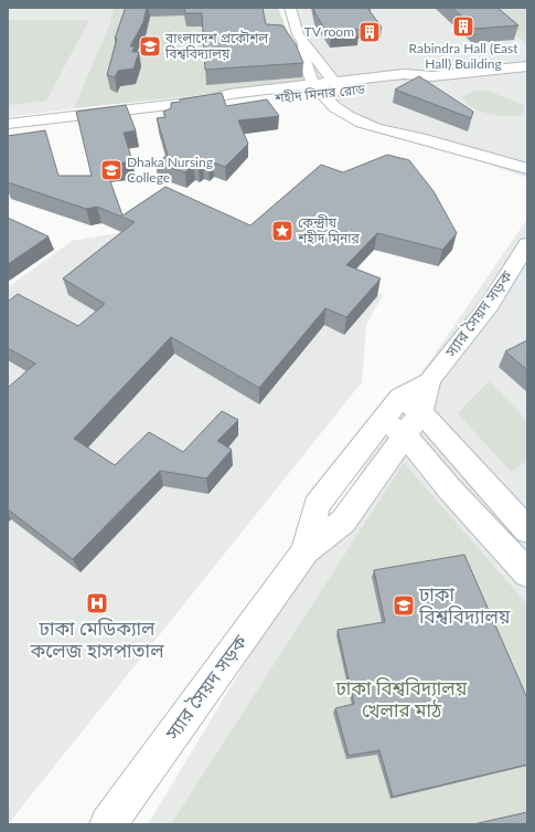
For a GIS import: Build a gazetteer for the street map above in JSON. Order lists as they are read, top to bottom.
{
  "streets": {
    "main road": ["শহীদ মিনার রোড", "স্যার সৈয়দ সড়ক"]
  },
  "parks": ["ঢাকা বিশ্ববিদ্যালয় খেলার মাঠ"],
  "places": {
    "building": ["Rabindra Hall (East Hall) Building", "TV room"],
    "school or university": ["বাংলাদেশ প্রকৌশল বিশ্ববিদ্যালয়", "Dhaka Nursing College", "ঢাকা বিশ্ববিদ্যালয়"],
    "place": ["কেন্দ্রীয় শহীদ মিনার"],
    "hospital": ["ঢাকা মেডিক্যাল কলেজ হাসপাতাল"]
  }
}
